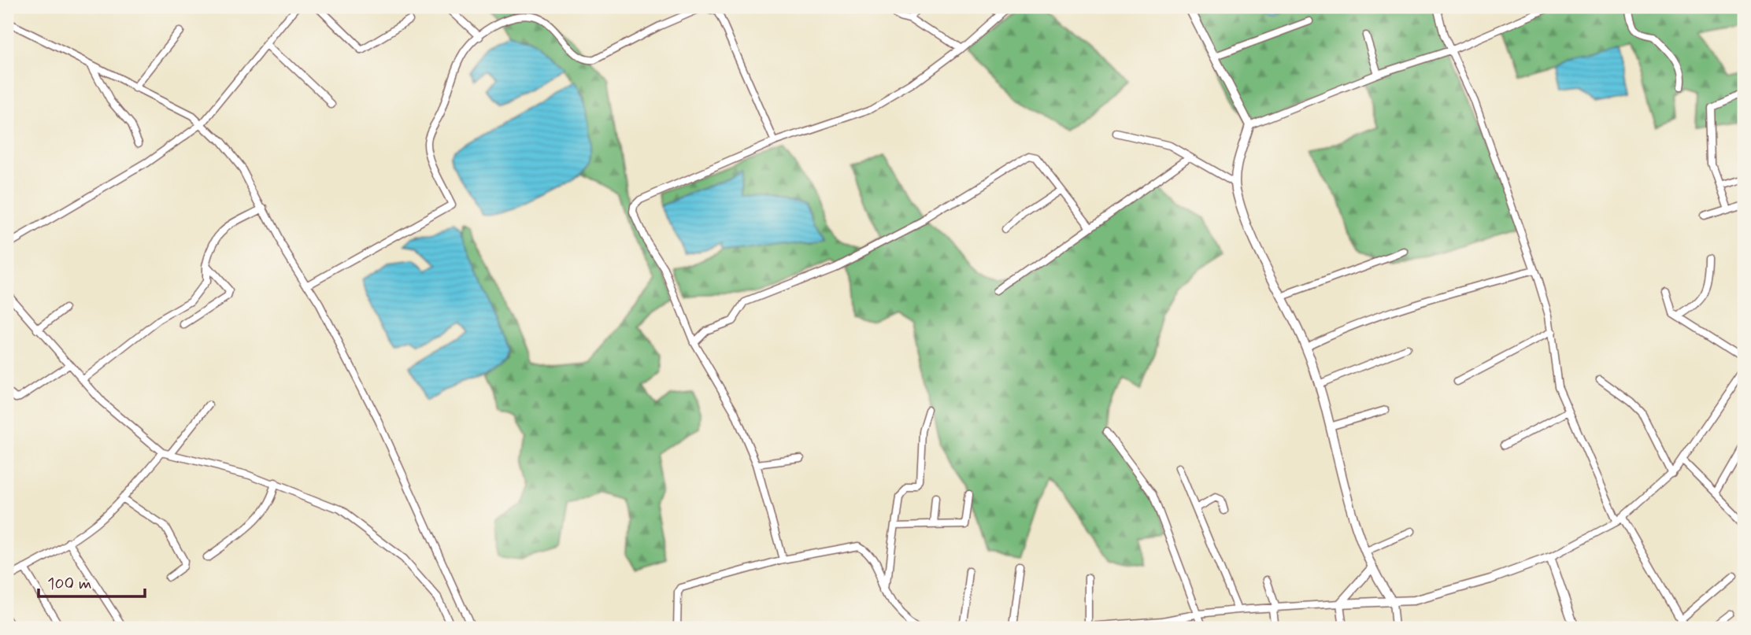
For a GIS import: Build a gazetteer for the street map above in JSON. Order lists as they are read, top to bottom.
{
  "scale_bar": "100 m"
}
